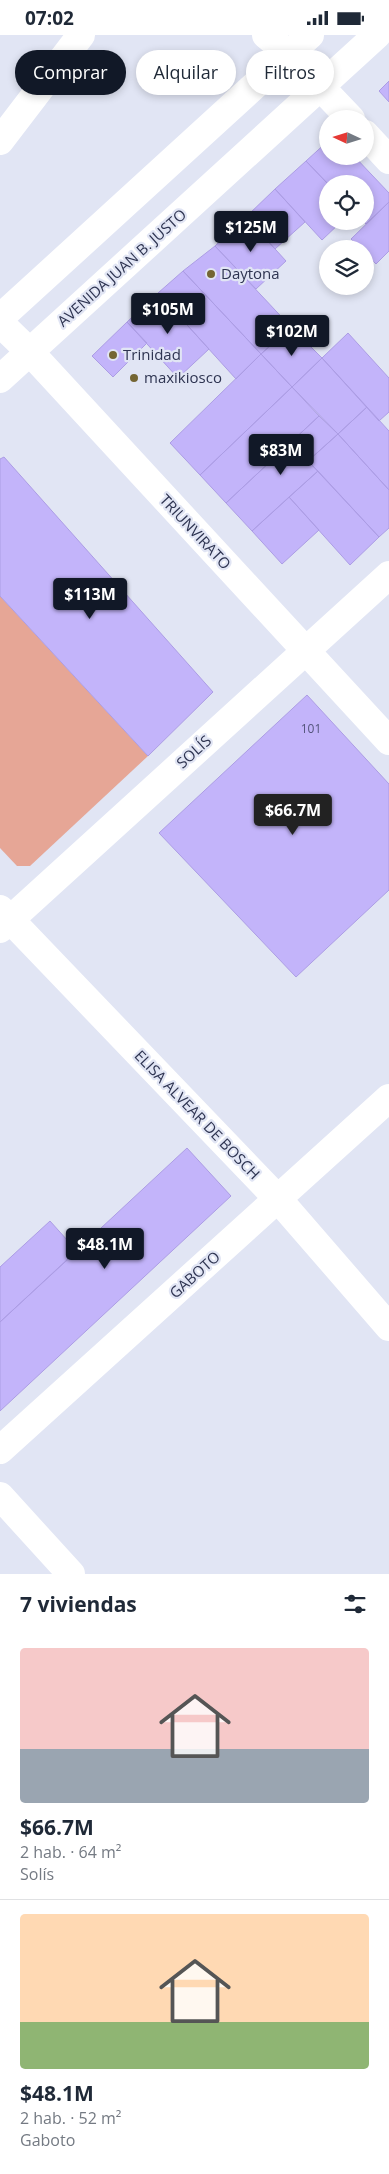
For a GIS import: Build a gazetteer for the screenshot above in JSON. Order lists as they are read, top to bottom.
{
  "streets": {
    "street": [
      "AVENIDA JUAN B. JUSTO",
      "TRIUNVIRATO",
      "SOLÍS",
      "ELISA ALVEAR DE BOSCH",
      "GABOTO"
    ]
  },
  "crossings": [
    ["AVENIDA JUAN B. JUSTO", "TRIUNVIRATO"],
    ["TRIUNVIRATO", "SOLÍS"],
    ["SOLÍS", "ELISA ALVEAR DE BOSCH"],
    ["ELISA ALVEAR DE BOSCH", "GABOTO"]
  ],
  "places": ["Daytona", "Trinidad", "maxikiosco"],
  "house_numbers": ["101"],
  "north": "left",
  "page": {
    "status": "07:02",
    "chip": ["Comprar", "Alquilar", "Filtros"],
    "price": [
      "$125M",
      "$105M",
      "$102M",
      "$83M",
      "$113M",
      "$66.7M",
      "$48.1M"
    ],
    "heading": "7 viviendas",
    "list": [
      {
        "name": "$66.7M",
        "note": "2 hab. · 64 m² · Solís"
      },
      {
        "name": "$48.1M",
        "note": "2 hab. · 52 m² · Gaboto"
      }
    ]
  }
}
